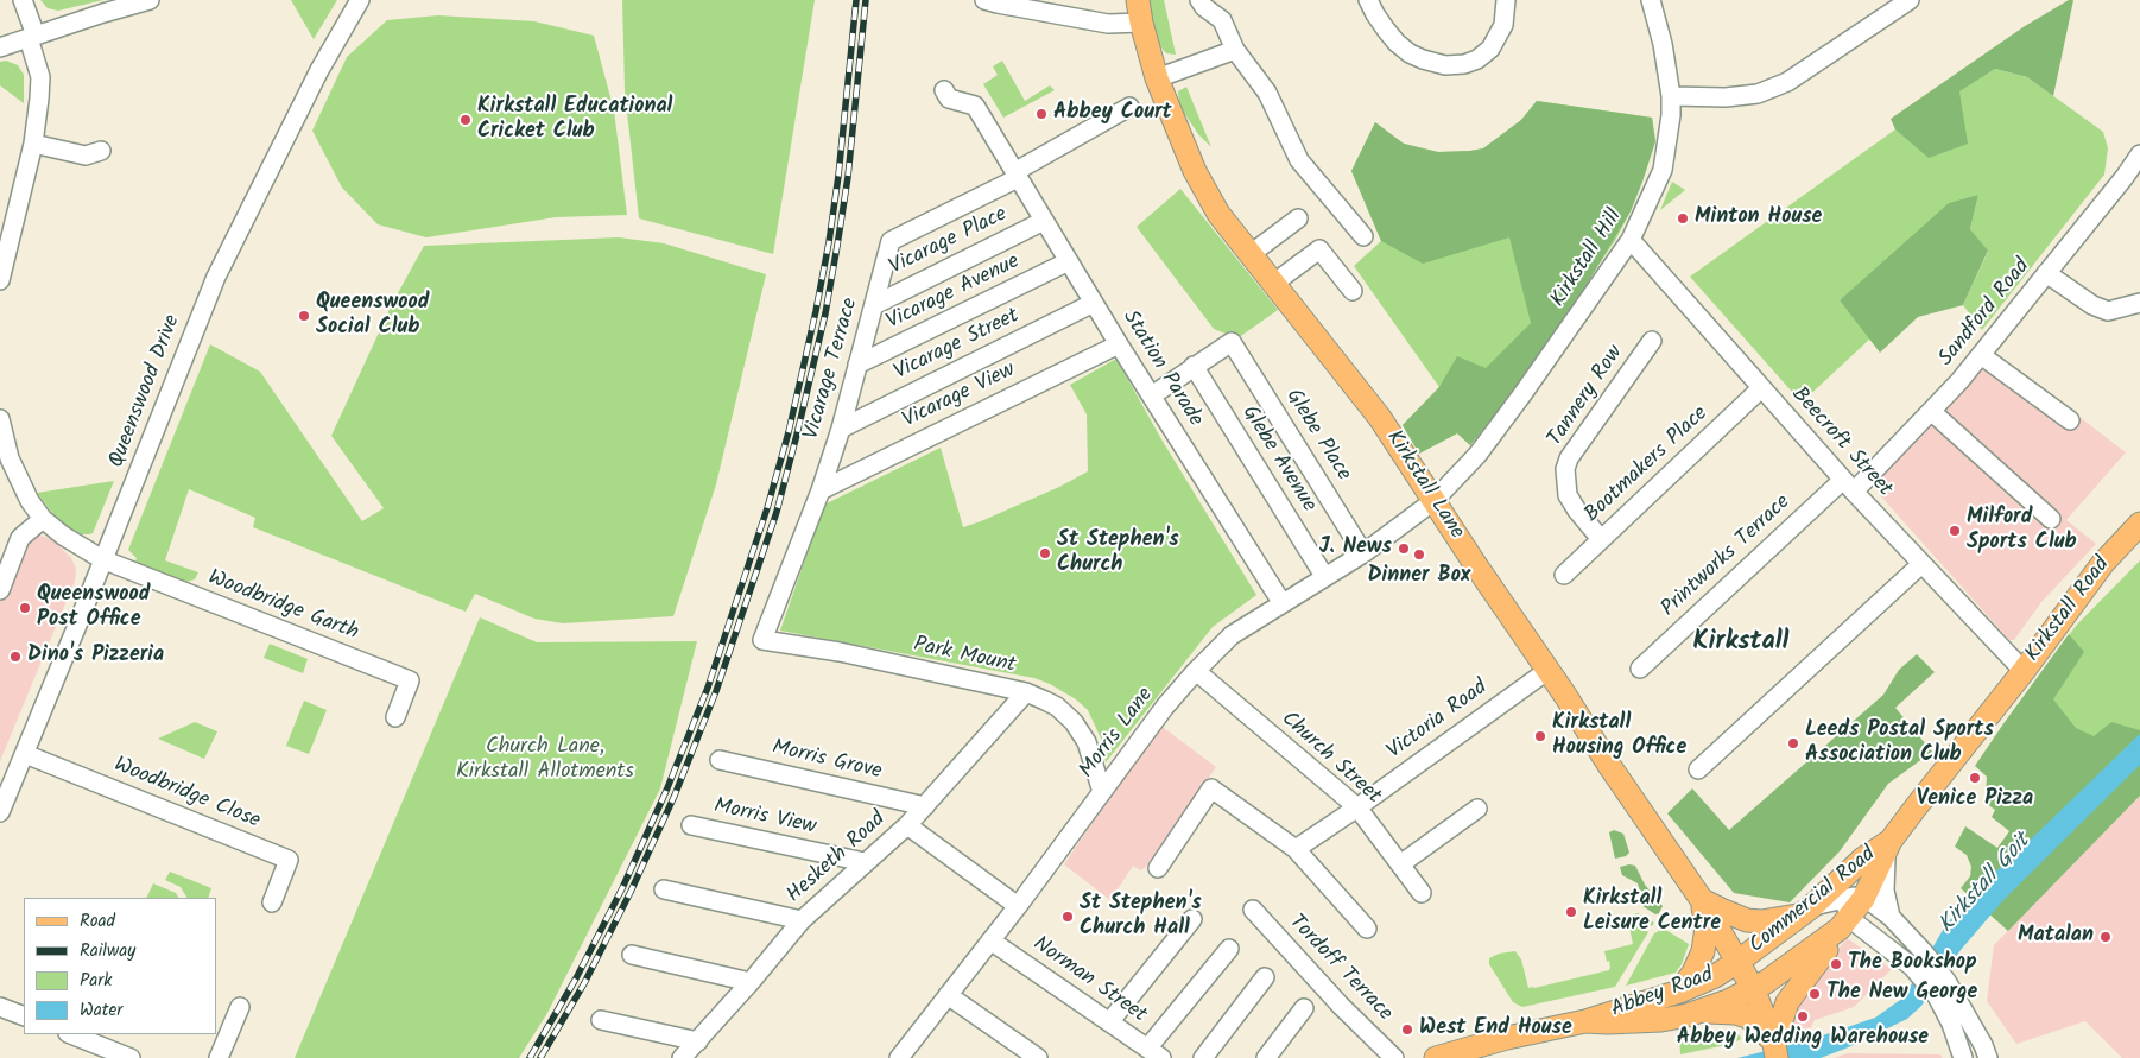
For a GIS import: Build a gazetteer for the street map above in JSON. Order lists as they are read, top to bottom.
{
  "streets": {
    "main road": [
      "Kirkstall Lane",
      "Kirkstall Road",
      "Commercial Road",
      "Abbey Road"
    ],
    "street": [
      "Vicarage Place",
      "Kirkstall Hill",
      "Vicarage Avenue",
      "Sandford Road",
      "Vicarage Street",
      "Vicarage Terrace",
      "Station Parade",
      "Queenswood Drive",
      "Vicarage View",
      "Tannery Row",
      "Glebe Place",
      "Beecroft Street",
      "Glebe Avenue",
      "Bootmakers Place",
      "Printworks Terrace",
      "Woodbridge Garth",
      "Park Mount",
      "Victoria Road",
      "Morris Lane",
      "Church Street",
      "Morris Grove",
      "Woodbridge Close",
      "Morris View",
      "Hesketh Road",
      "Tordoff Terrace",
      "Norman Street"
    ]
  },
  "crossings": [
    ["Vicarage Place", "Vicarage Terrace"],
    ["Vicarage Place", "Station Parade"],
    ["Kirkstall Hill", "Beecroft Street"],
    ["Kirkstall Hill", "Kirkstall Lane"],
    ["Kirkstall Hill", "Morris Lane"],
    ["Vicarage Avenue", "Vicarage Terrace"],
    ["Vicarage Avenue", "Station Parade"],
    ["Sandford Road", "Beecroft Street"],
    ["Sandford Road", "Printworks Terrace"],
    ["Vicarage Street", "Vicarage Terrace"],
    ["Vicarage Street", "Station Parade"],
    ["Vicarage Terrace", "Station Parade"],
    ["Vicarage Terrace", "Vicarage View"],
    ["Vicarage Terrace", "Park Mount"],
    ["Station Parade", "Vicarage View"],
    ["Station Parade", "Morris Lane"],
    ["Queenswood Drive", "Woodbridge Garth"],
    ["Queenswood Drive", "Woodbridge Close"],
    ["Tannery Row", "Bootmakers Place"],
    ["Glebe Place", "Glebe Avenue"],
    ["Glebe Place", "Morris Lane"],
    ["Beecroft Street", "Bootmakers Place"],
    ["Beecroft Street", "Printworks Terrace"],
    ["Beecroft Street", "Kirkstall Road"],
    ["Beecroft Street", "Commercial Road"],
    ["Glebe Avenue", "Morris Lane"],
    ["Kirkstall Lane", "Victoria Road"],
    ["Kirkstall Lane", "Morris Lane"],
    ["Kirkstall Lane", "Commercial Road"],
    ["Kirkstall Lane", "Abbey Road"],
    ["Kirkstall Road", "Commercial Road"],
    ["Park Mount", "Morris Lane"],
    ["Park Mount", "Hesketh Road"],
    ["Victoria Road", "Church Street"],
    ["Morris Lane", "Church Street"],
    ["Morris Lane", "Norman Street"],
    ["Morris Grove", "Hesketh Road"],
    ["Morris View", "Hesketh Road"],
    ["Commercial Road", "Abbey Road"]
  ],
  "districts": ["Kirkstall"],
  "water": ["Kirkstall Goit"],
  "parks": ["Church Lane, Kirkstall Allotments"],
  "places": [
    "Abbey Court",
    "Kirkstall Educational Cricket Club",
    "Minton House",
    "Queenswood Social Club",
    "Milford Sports Club",
    "J. News",
    "St Stephen's Church",
    "Dinner Box",
    "Queenswood Post Office",
    "Dino's Pizzeria",
    "Kirkstall Housing Office",
    "Leeds Postal Sports Association Club",
    "Venice Pizza",
    "Kirkstall Leisure Centre",
    "St Stephen's Church Hall",
    "Matalan",
    "The Bookshop",
    "The New George",
    "Abbey Wedding Warehouse",
    "West End House"
  ],
  "legend": [
    "Road",
    "Railway",
    "Park",
    "Water"
  ]
}
